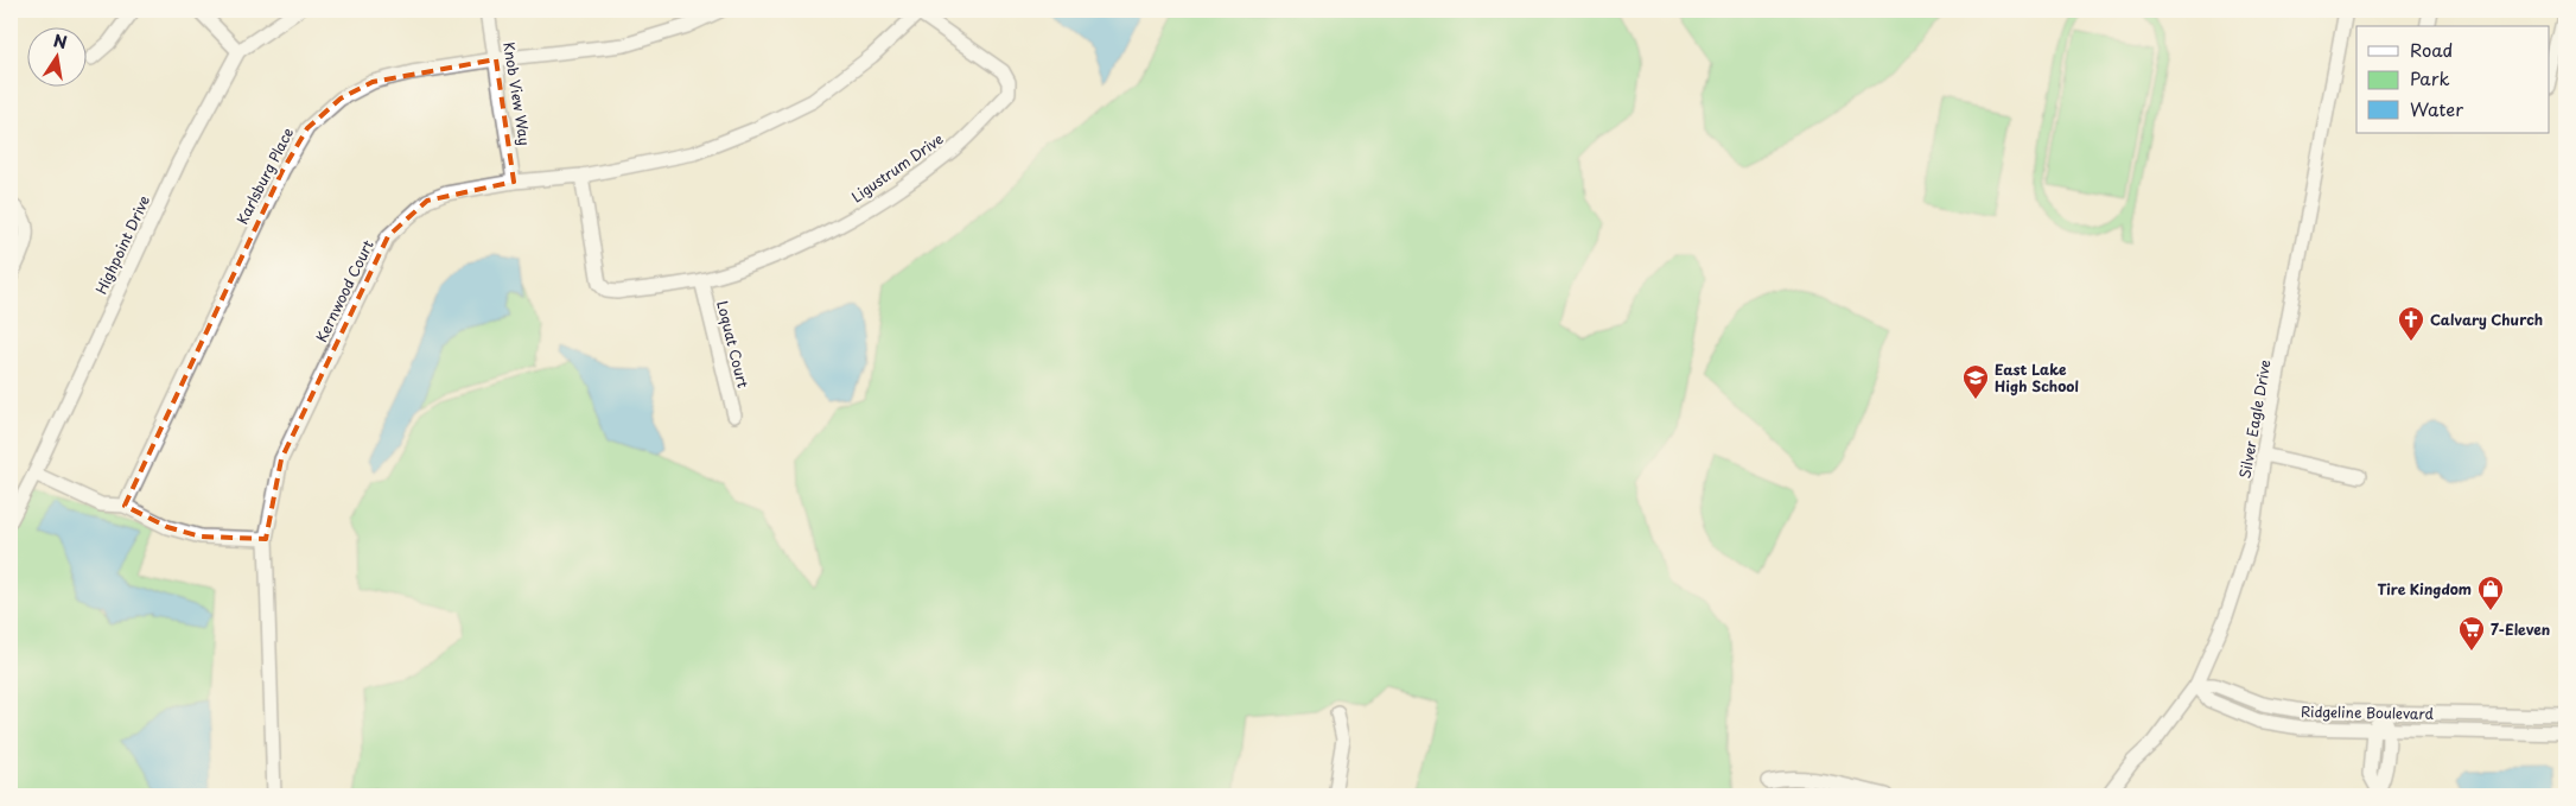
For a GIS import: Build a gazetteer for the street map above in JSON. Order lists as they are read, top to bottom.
{
  "streets": {
    "street": [
      "Knob View Way",
      "Ligustrum Drive",
      "Karlsburg Place",
      "Highpoint Drive",
      "Kernwood Court",
      "Loquat Court",
      "Silver Eagle Drive",
      "Ridgeline Boulevard"
    ]
  },
  "crossings": [
    ["Knob View Way", "Karlsburg Place"],
    ["Knob View Way", "Kernwood Court"],
    ["Ligustrum Drive", "Kernwood Court"],
    ["Ligustrum Drive", "Loquat Court"],
    ["Silver Eagle Drive", "Ridgeline Boulevard"]
  ],
  "places": {
    "church": ["Calvary Church"],
    "school or university": ["East Lake High School"],
    "shop": ["Tire Kingdom"],
    "supermarket": ["7-Eleven"]
  },
  "legend": ["Road", "Park", "Water"],
  "north": "top"
}
